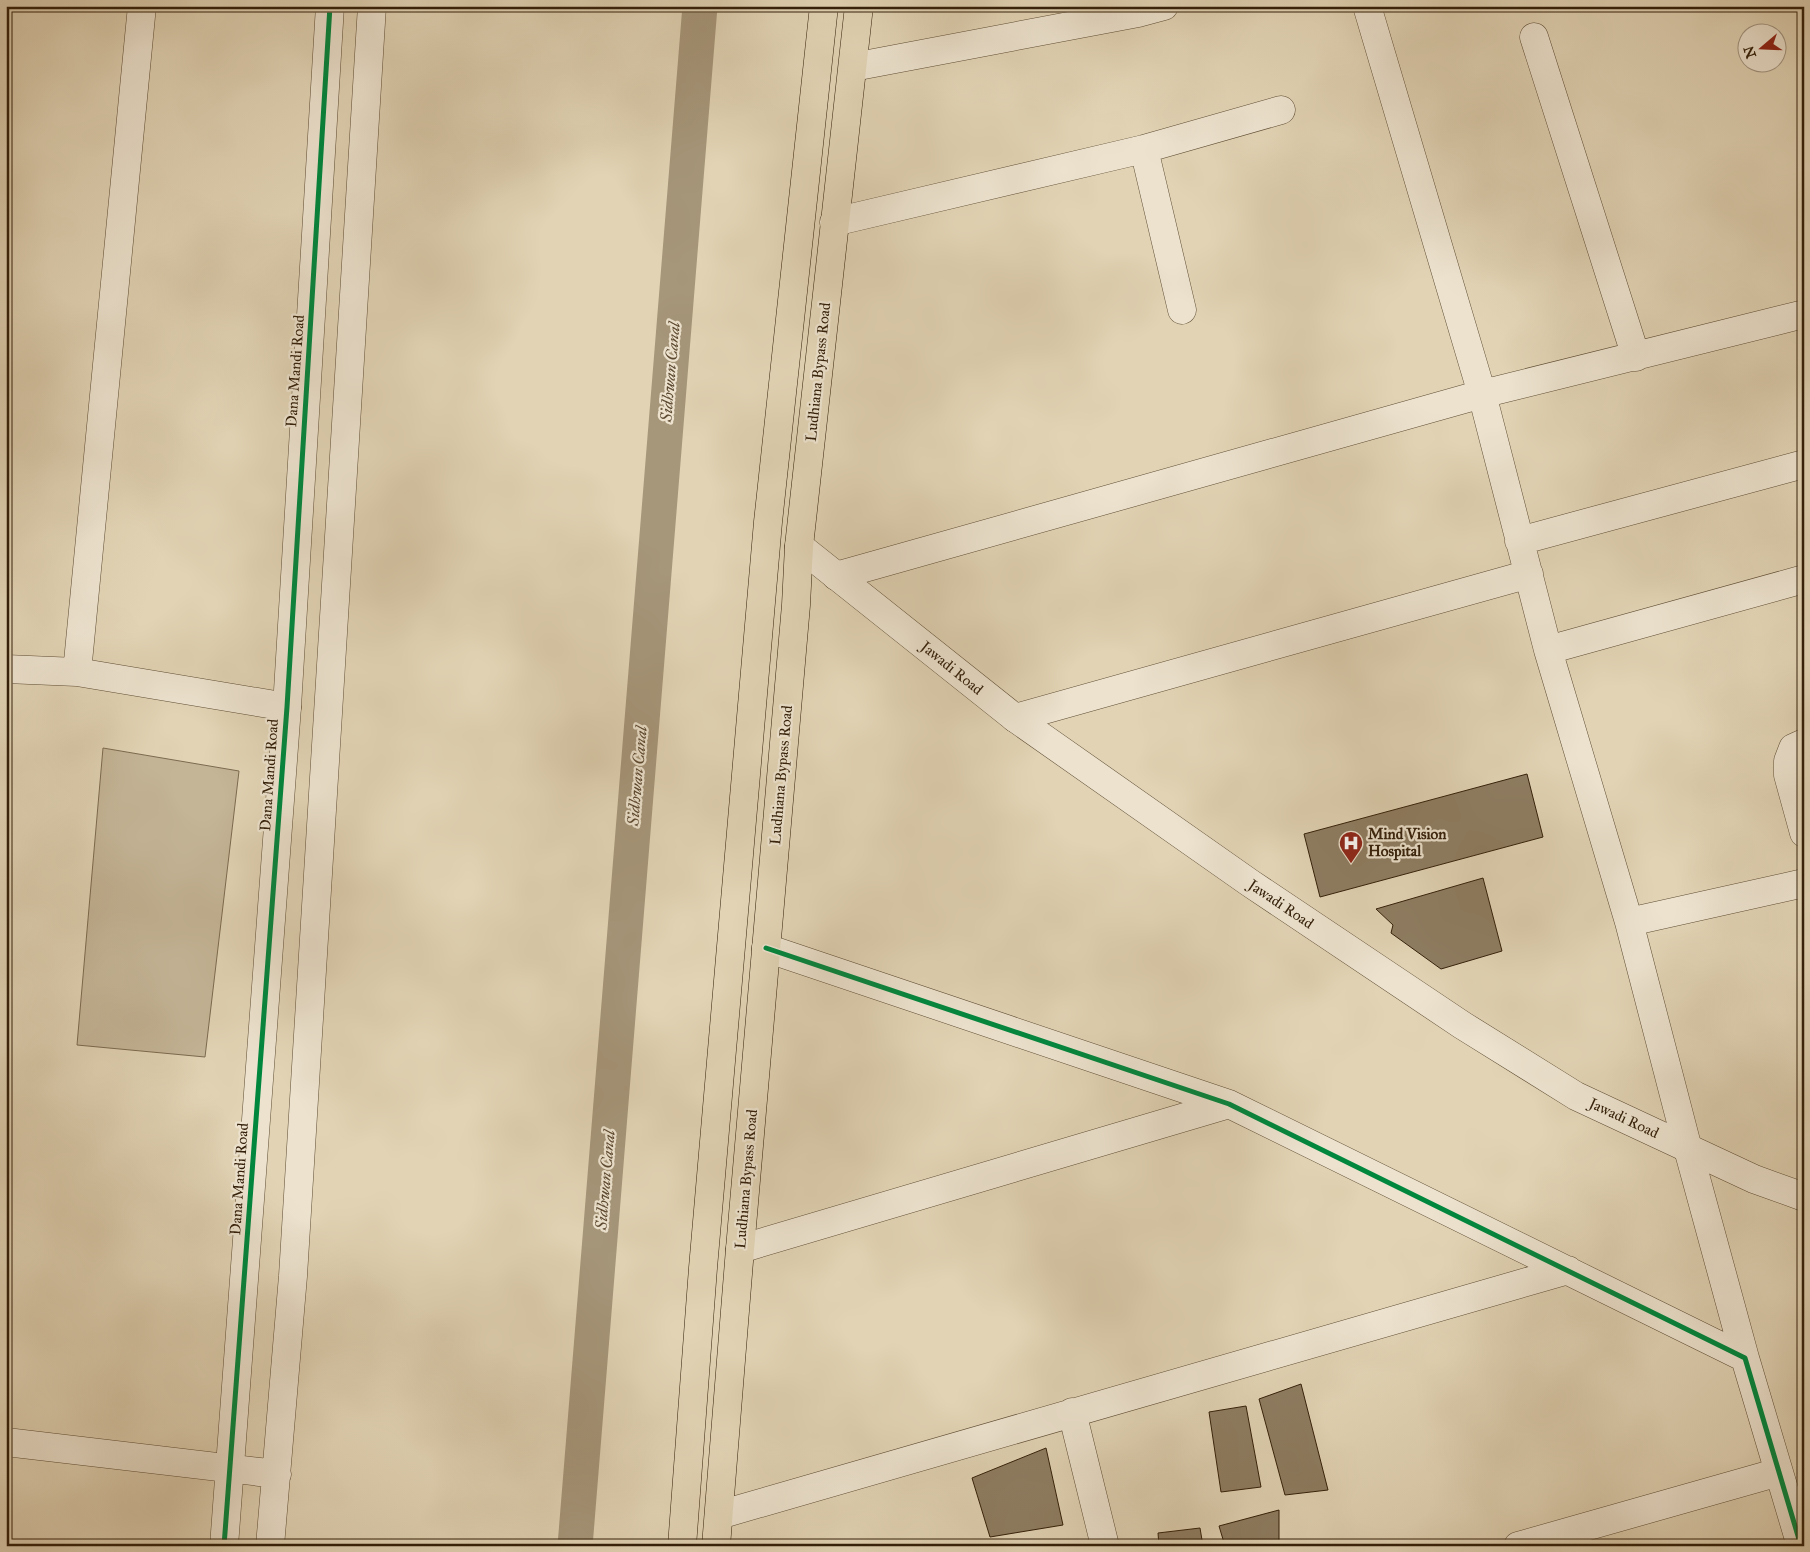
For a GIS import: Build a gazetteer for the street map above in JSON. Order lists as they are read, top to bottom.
{
  "streets": {
    "highway": ["Ludhiana Bypass Road"],
    "street": ["Dana Mandi Road", "Jawadi Road"]
  },
  "crossings": [
    ["Ludhiana Bypass Road", "Jawadi Road"]
  ],
  "water": ["Sidhwan Canal"],
  "places": {
    "hospital": ["Mind Vision Hospital"]
  },
  "north": "left"
}
